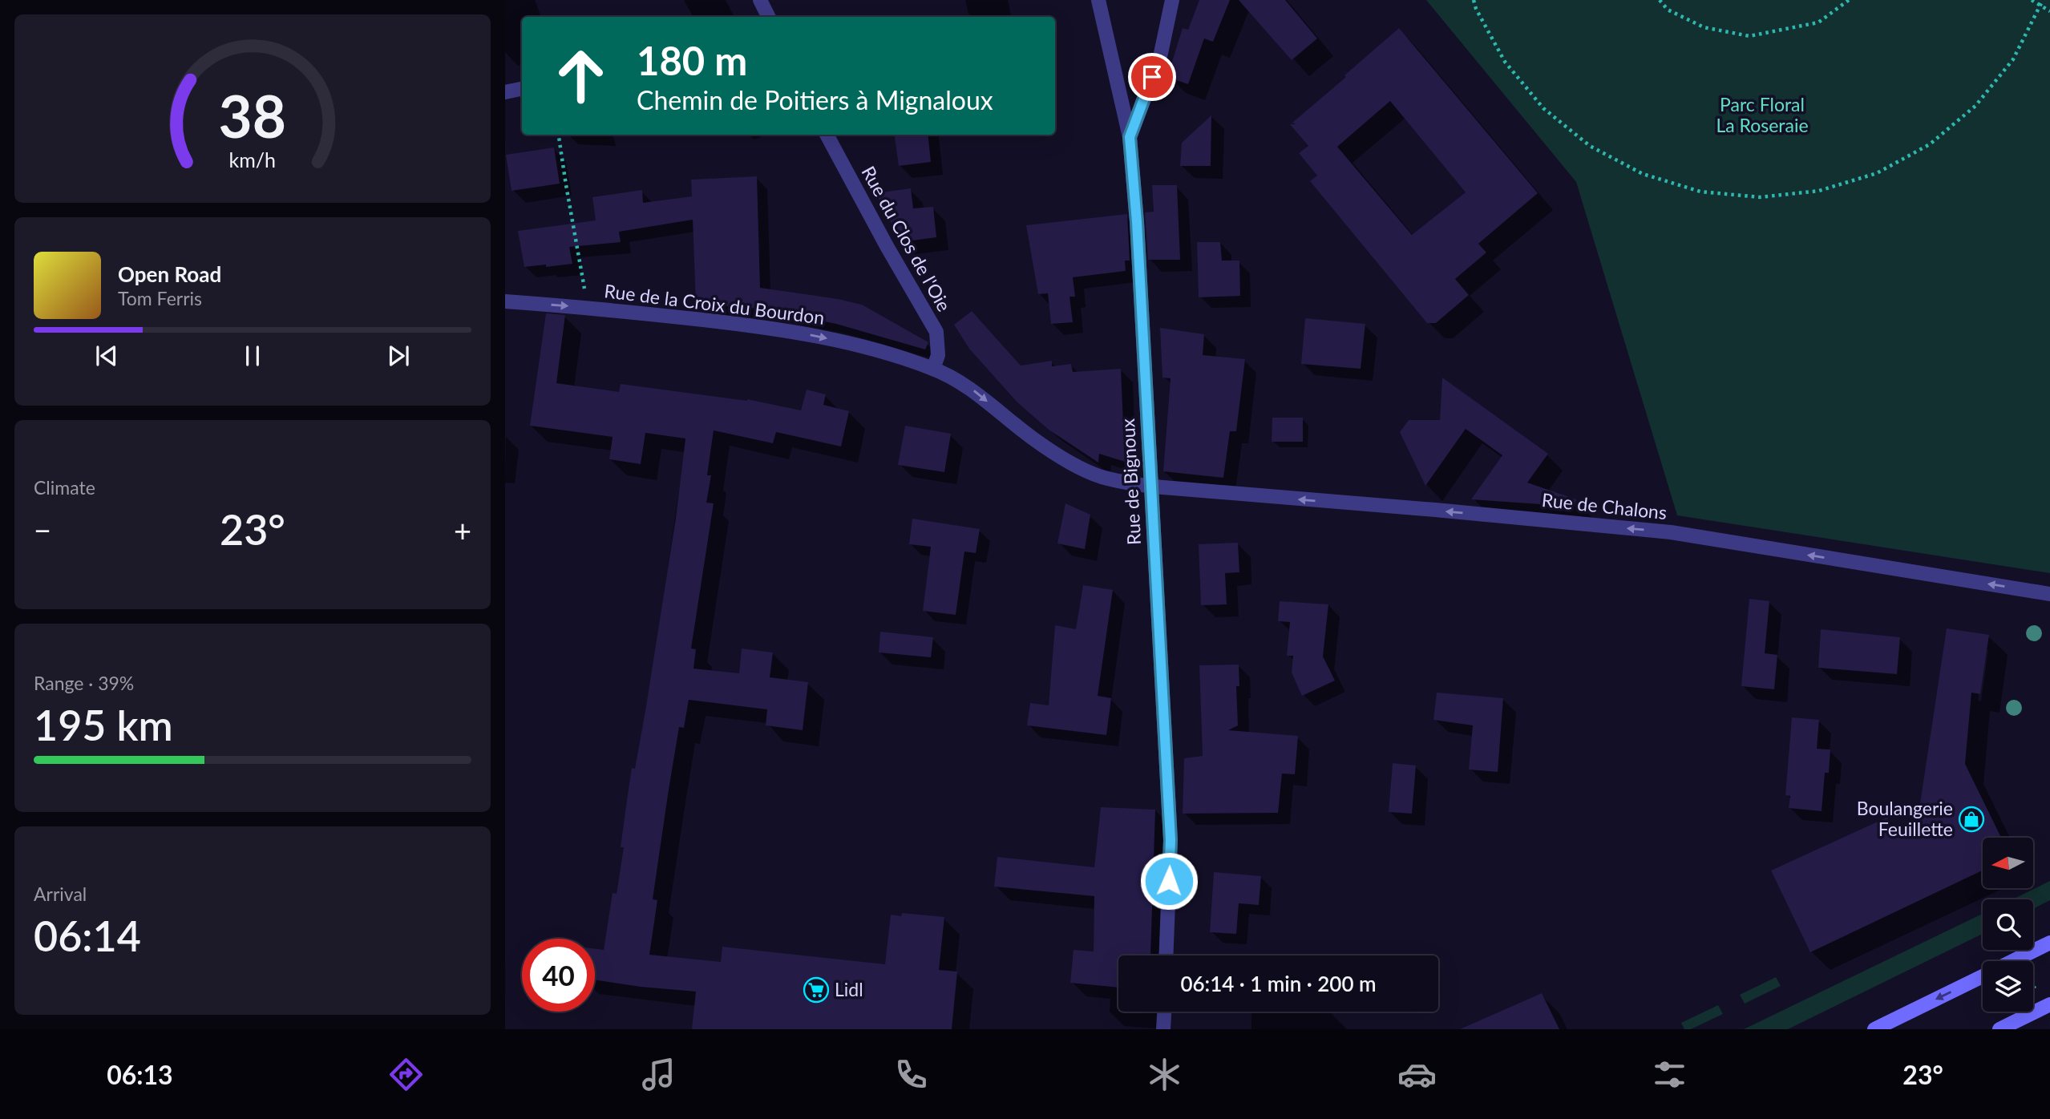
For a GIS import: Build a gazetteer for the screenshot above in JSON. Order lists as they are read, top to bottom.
{
  "streets": {
    "street": [
      "Rue du Clos de l'Oie",
      "Rue de la Croix du Bourdon",
      "Rue de Bignoux",
      "Rue de Chalons"
    ]
  },
  "crossings": [
    ["Rue du Clos de l'Oie", "Rue de la Croix du Bourdon"],
    ["Rue de la Croix du Bourdon", "Rue de Bignoux"],
    ["Rue de la Croix du Bourdon", "Rue de Chalons"],
    ["Rue de Bignoux", "Rue de Chalons"]
  ],
  "one_way": ["Rue de la Croix du Bourdon", "Rue de Chalons"],
  "parks": ["Parc Floral La Roseraie"],
  "places": {
    "shop": ["Boulangerie Feuillette"],
    "supermarket": ["Lidl"]
  },
  "north": "left",
  "page": {
    "turn": ["180 m", "Chemin de Poitiers à Mignaloux"],
    "song": ["Open Road", "Tom Ferris"],
    "tile": [
      "Climate",
      ["Range · 39%", "195 km"],
      ["Arrival", "06:14"]
    ],
    "heat": ["−", "23°", "+"],
    "limit": "40",
    "trip": "06:14 · 1 min · 200 m",
    "tabs": ["06:13", "23°"],
    "gauge": ["38", "km/h"]
  }
}
